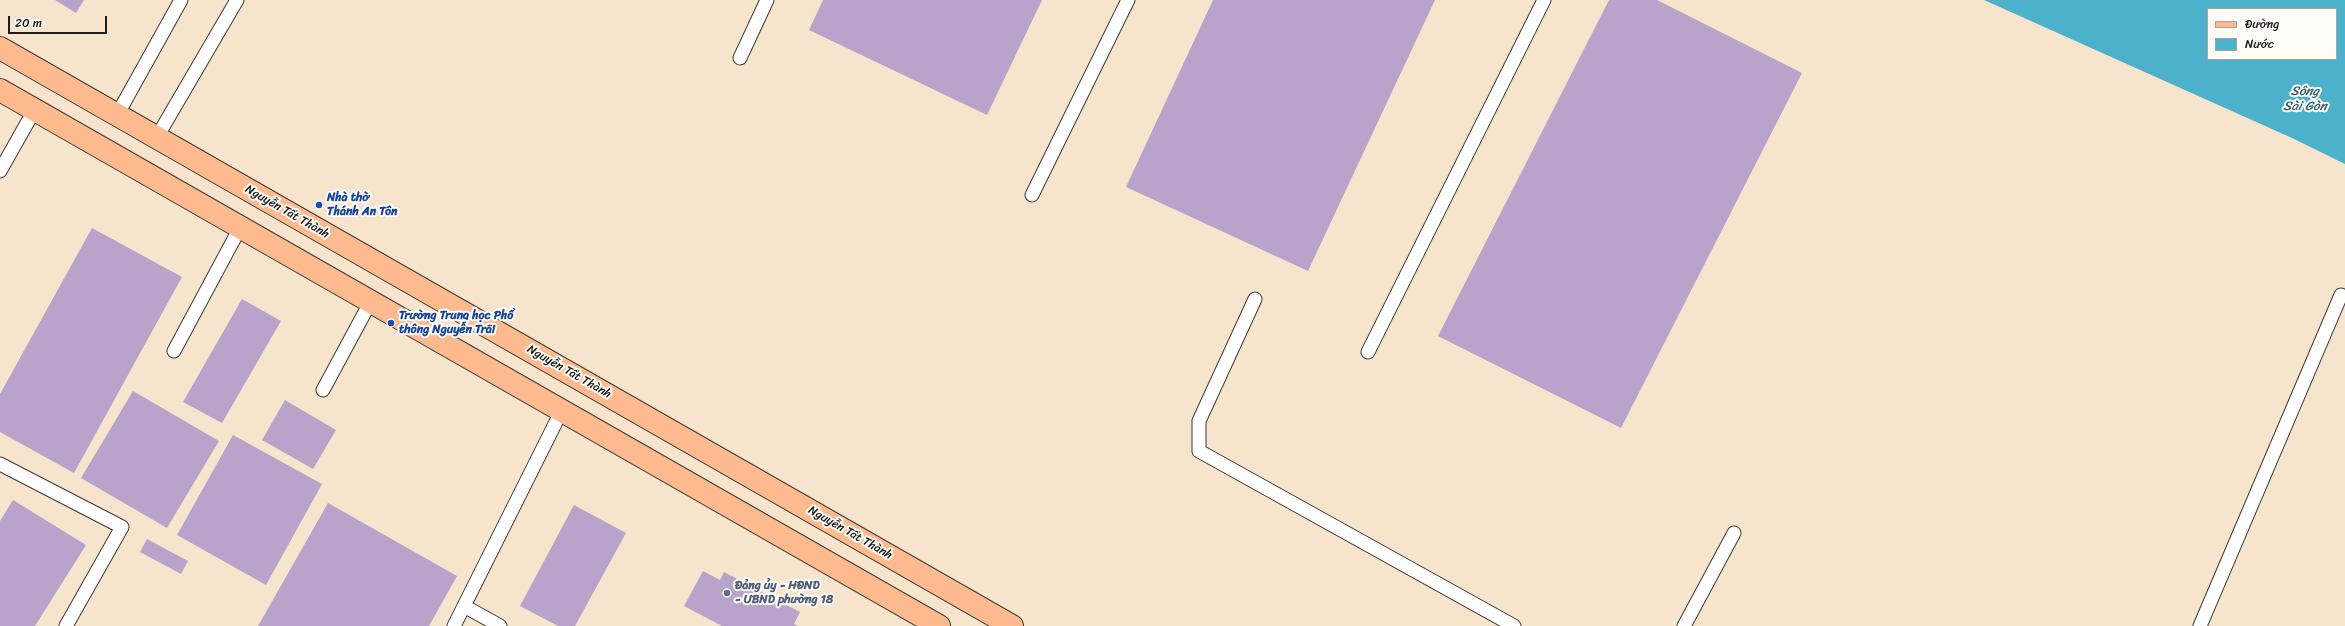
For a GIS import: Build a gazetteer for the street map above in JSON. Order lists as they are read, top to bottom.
{
  "streets": {
    "main road": ["Nguyễn Tất Thành"]
  },
  "water": ["Sông Sài Gòn"],
  "places": ["Nhà thờ Thánh An Tôn", "Trường Trung học Phổ thông Nguyễn Trãi", "Đảng ủy - HĐND - UBND phường 18"],
  "legend": ["Đường", "Nước"],
  "scale_bar": "20 m"
}
